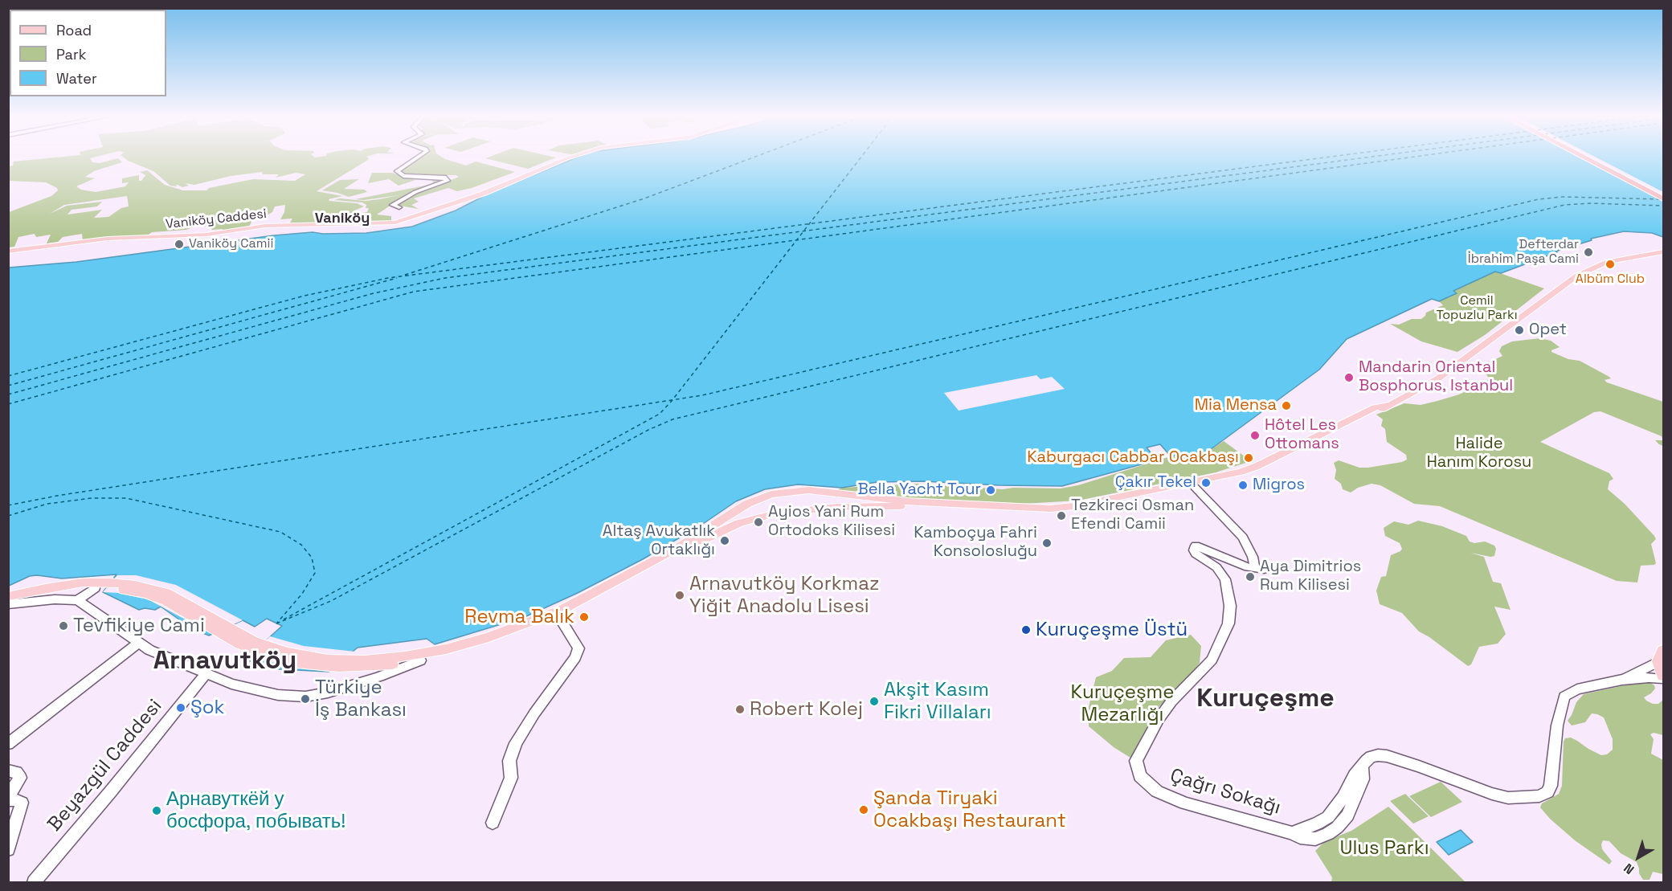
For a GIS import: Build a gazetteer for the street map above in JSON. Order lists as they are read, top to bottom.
{
  "streets": {
    "main road": ["Vaniköy Caddesi"],
    "street": ["Beyazgül Caddesi", "Çağrı Sokağı"]
  },
  "districts": ["Vaniköy", "Arnavutköy", "Kuruçeşme"],
  "parks": [
    "Cemil Topuzlu Parkı",
    "Halide Hanım Korosu",
    "Kuruçeşme Mezarlığı",
    "Ulus Parkı"
  ],
  "places": [
    "Vaniköy Camii",
    "Defterdar İbrahim Paşa Cami",
    "Albüm Club",
    "Opet",
    "Mandarin Oriental Bosphorus, Istanbul",
    "Mia Mensa",
    "Hôtel Les Ottomans",
    "Kaburgacı Cabbar Ocakbaşı",
    "Çakır Tekel",
    "Migros",
    "Bella Yacht Tour",
    "Tezkireci Osman Efendi Camii",
    "Ayios Yani Rum Ortodoks Kilisesi",
    "Altaş Avukatlık Ortaklığı",
    "Kamboçya Fahri Konsolosluğu",
    "Aya Dimitrios Rum Kilisesi",
    "Arnavutköy Korkmaz Yiğit Anadolu Lisesi",
    "Revma Balık",
    "Tevfikiye Cami",
    "Kuruçeşme Üstü",
    "Türkiye İş Bankası",
    "Akşit Kasım Fikri Villaları",
    "Şok",
    "Robert Kolej",
    "Şanda Tiryaki Ocakbaşı Restaurant",
    "Арнавуткёй у босфора, побывать!"
  ],
  "legend": ["Road", "Park", "Water"],
  "north": "bottom left"
}
